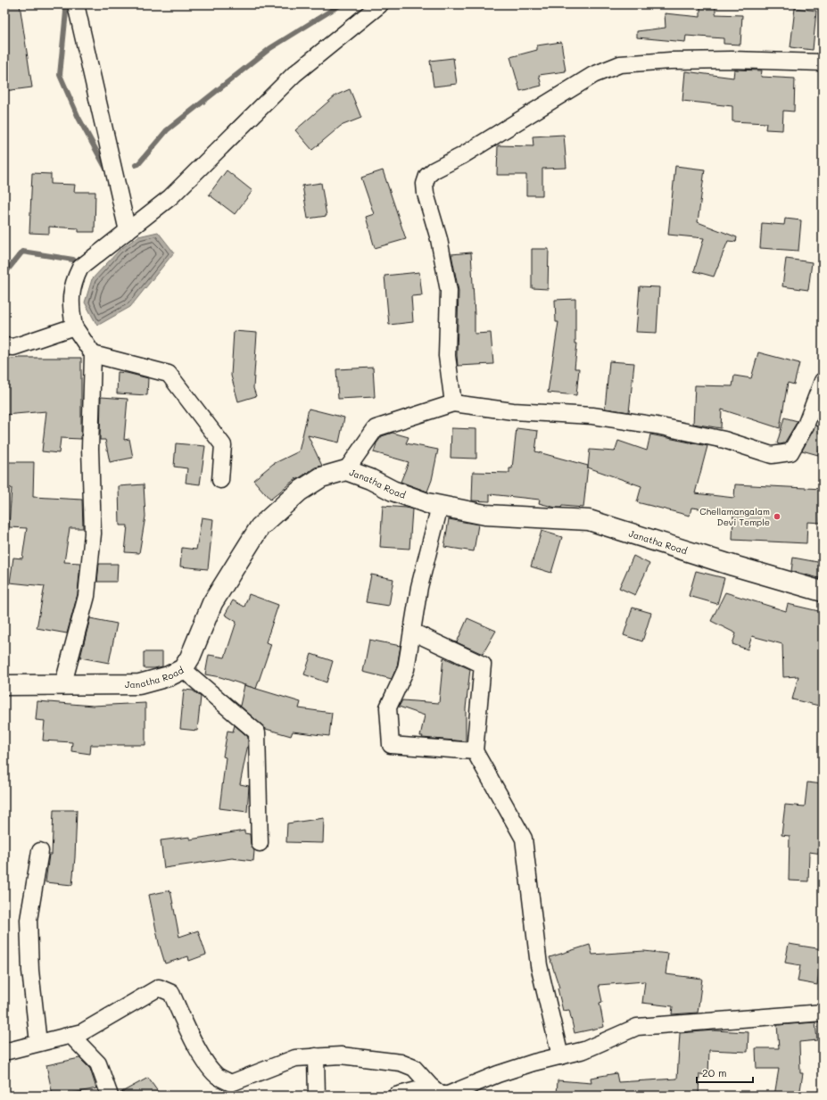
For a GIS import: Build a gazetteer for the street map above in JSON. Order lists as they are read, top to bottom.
{
  "streets": {
    "street": ["Janatha Road"]
  },
  "places": ["Chellamangalam Devi Temple"],
  "scale_bar": "20 m"
}
